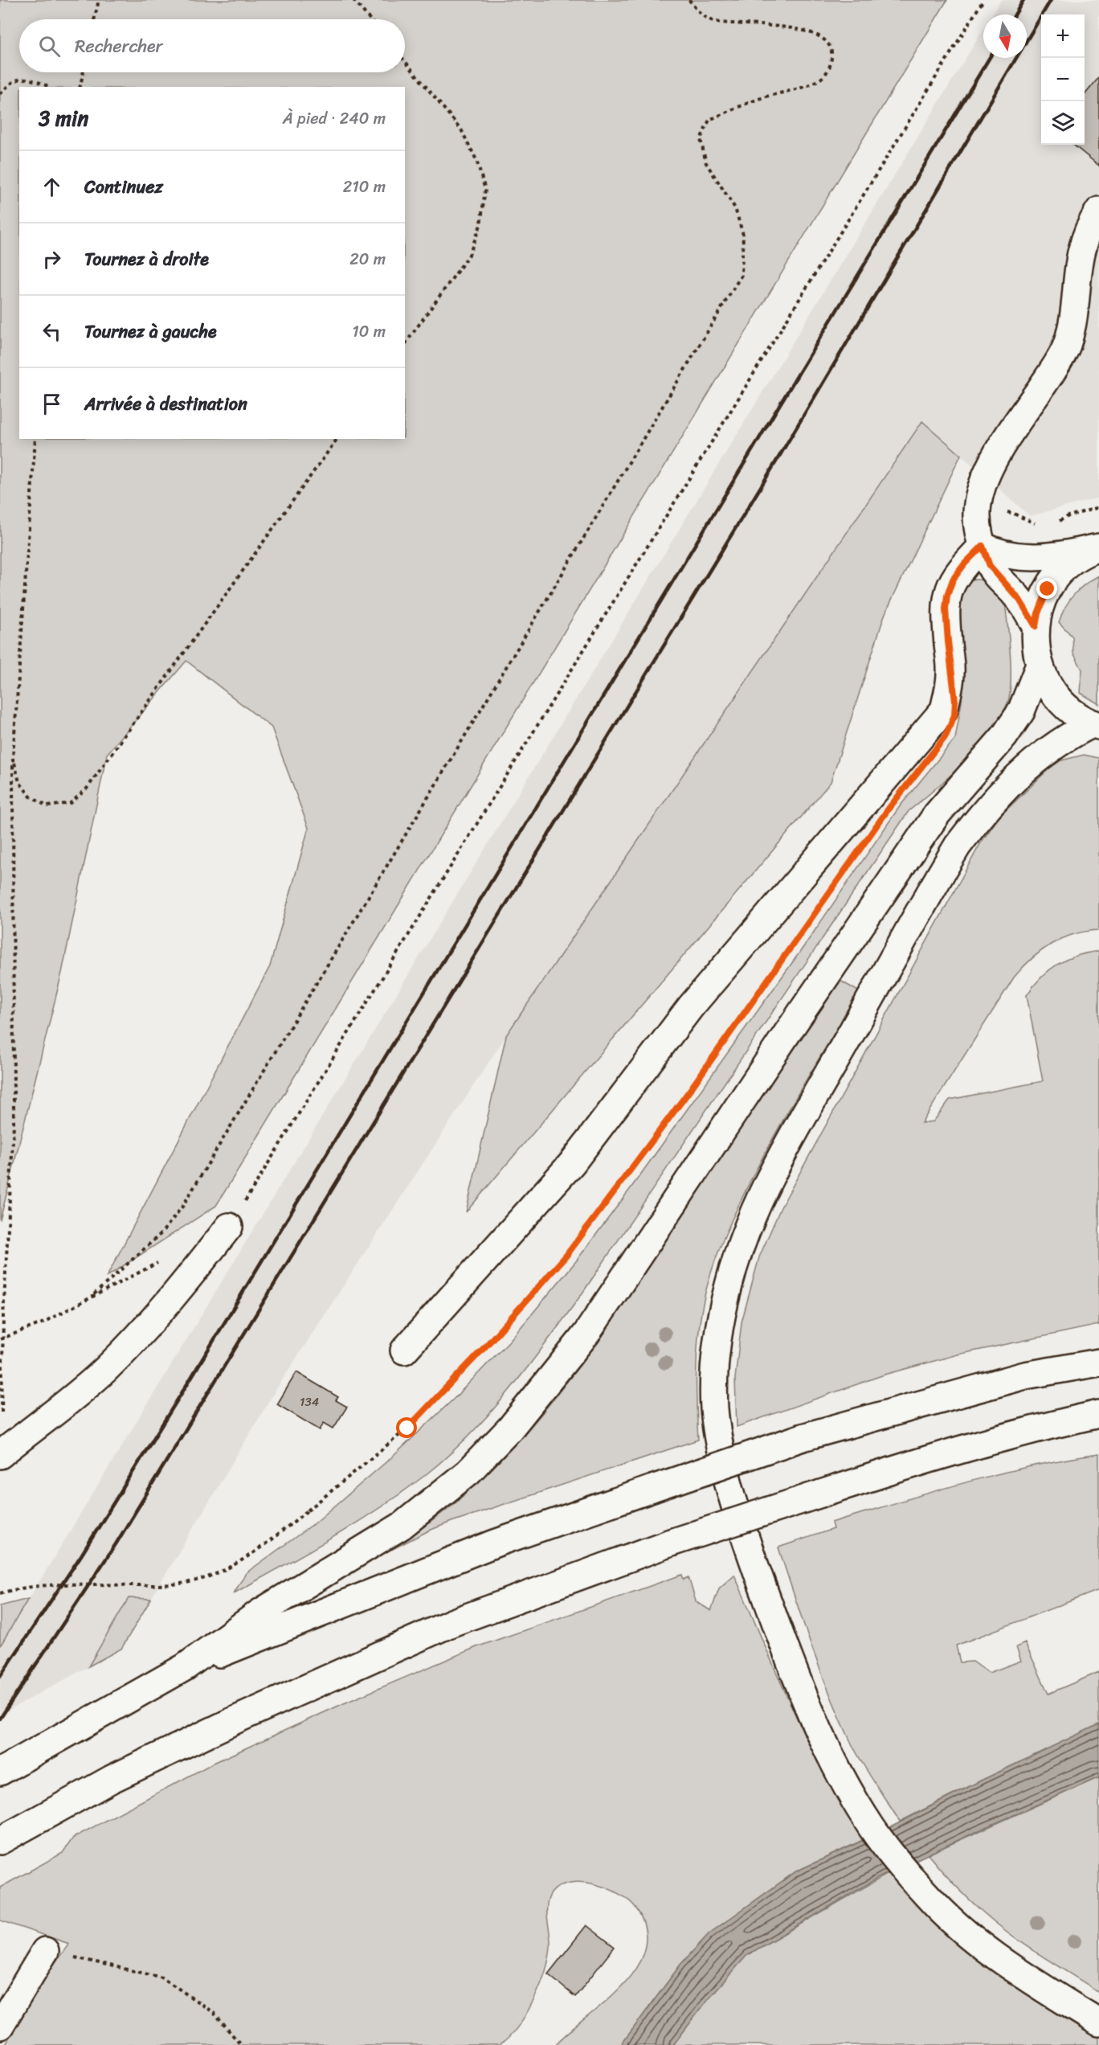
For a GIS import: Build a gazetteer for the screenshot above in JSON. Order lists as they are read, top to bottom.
{
  "house_numbers": ["134"],
  "north": "bottom",
  "page": {
    "map_buttons": ["+", "−"],
    "search": "Rechercher",
    "heading": ["3 min", "À pied · 240 m"],
    "list": [
      ["Continuez", "210 m"],
      ["Tournez à droite", "20 m"],
      ["Tournez à gauche", "10 m"],
      "Arrivée à destination"
    ]
  }
}
